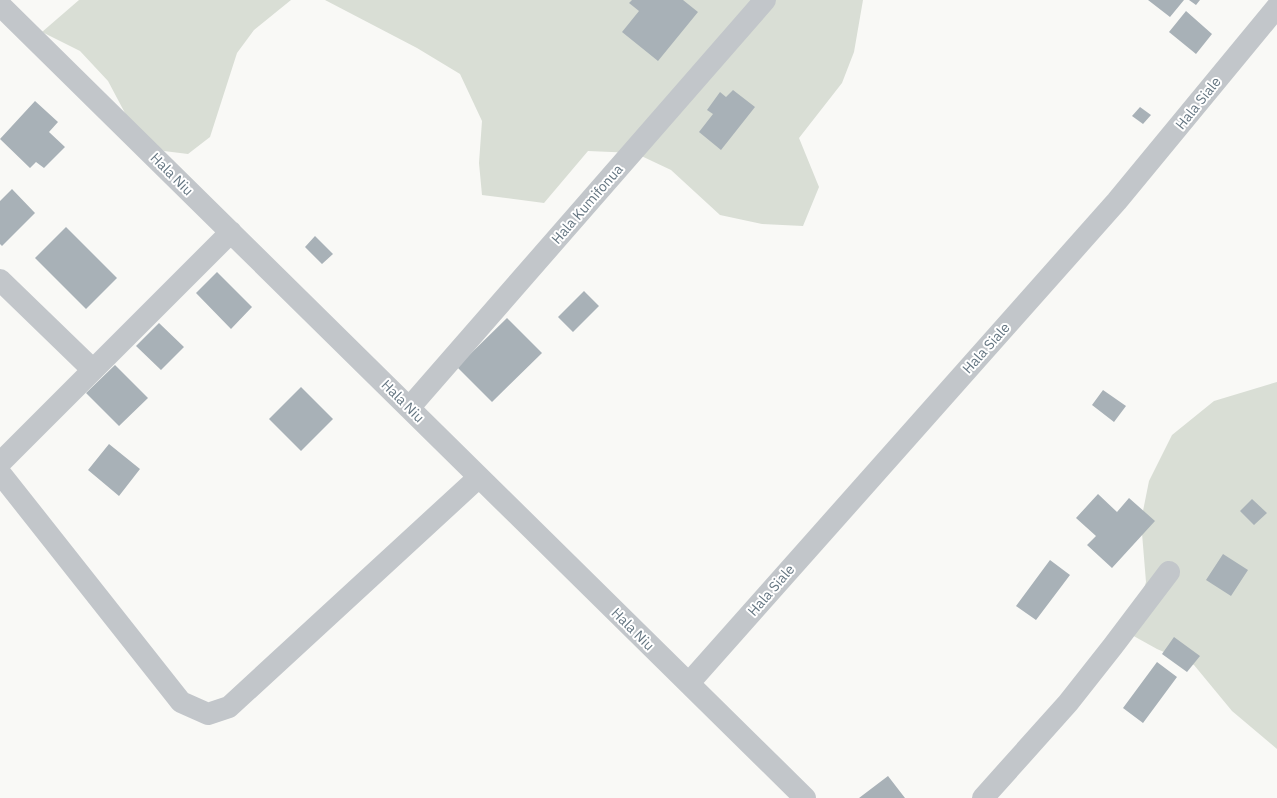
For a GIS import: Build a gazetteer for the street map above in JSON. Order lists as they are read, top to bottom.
{
  "streets": {
    "street": ["Hala Siale", "Hala Niu", "Hala Kumifonua"]
  },
  "crossings": [
    ["Hala Siale", "Hala Niu"],
    ["Hala Niu", "Hala Kumifonua"]
  ]
}
